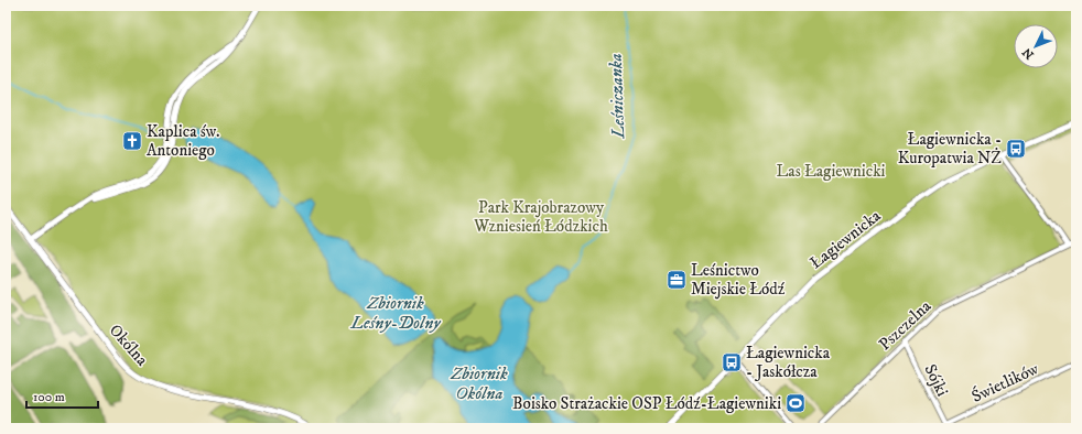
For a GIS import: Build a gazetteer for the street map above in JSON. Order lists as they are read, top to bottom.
{
  "streets": {
    "street": [
      "Łagiewnicka",
      "Pszczelna",
      "Okólna",
      "Sójki",
      "Świetlików"
    ]
  },
  "crossings": [
    ["Pszczelna", "Sójki"],
    ["Sójki", "Świetlików"]
  ],
  "water": ["Leśniczanka", "Zbiornik Leśny-Dolny", "Zbiornik Okólna"],
  "parks": ["Las Łagiewnicki", "Park Krajobrazowy Wzniesień Łódzkich"],
  "places": {
    "church": ["Kaplica św. Antoniego"],
    "bus stop": ["Łagiewnicka - Kuropatwia NŻ", "Łagiewnicka - Jaskółcza"],
    "office": ["Leśnictwo Miejskie Łódź"],
    "sports": ["Boisko Strażackie OSP Łódź-Łagiewniki"]
  },
  "scale_bar": "100 m",
  "north": "bottom left"
}
